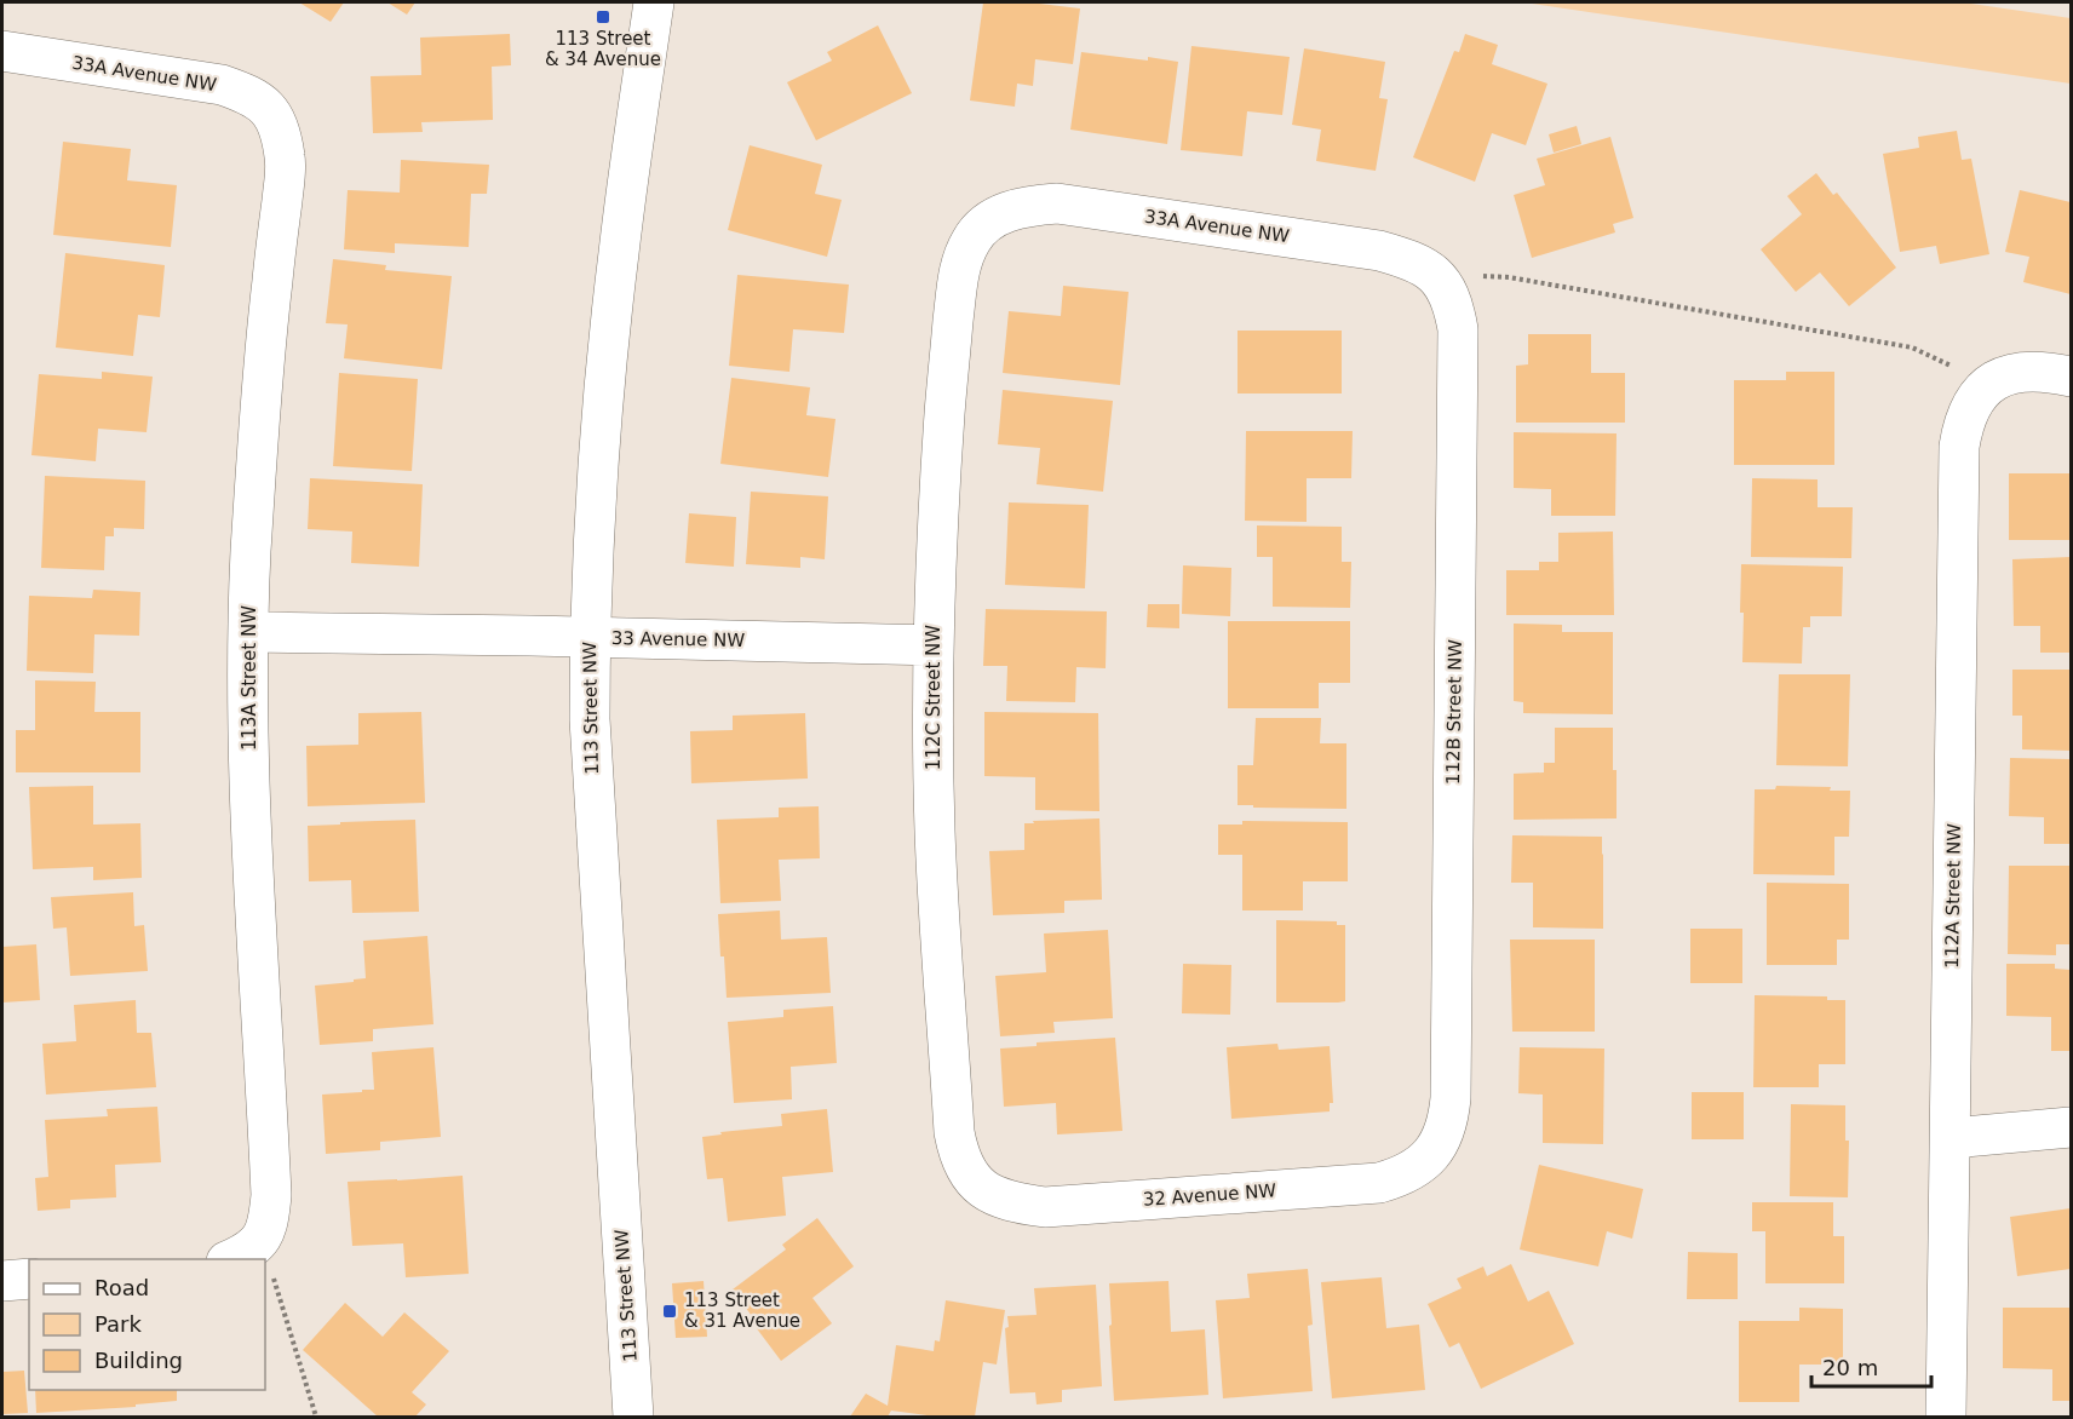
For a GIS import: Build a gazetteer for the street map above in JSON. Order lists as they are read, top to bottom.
{
  "streets": {
    "street": [
      "33A Avenue NW",
      "33 Avenue NW",
      "113A Street NW",
      "112C Street NW",
      "113 Street NW",
      "112B Street NW",
      "112A Street NW",
      "32 Avenue NW"
    ]
  },
  "crossings": [
    ["33A Avenue NW", "113A Street NW"],
    ["33A Avenue NW", "112C Street NW"],
    ["33A Avenue NW", "112B Street NW"],
    ["33 Avenue NW", "113A Street NW"],
    ["33 Avenue NW", "112C Street NW"],
    ["33 Avenue NW", "113 Street NW"],
    ["112C Street NW", "32 Avenue NW"],
    ["112B Street NW", "32 Avenue NW"]
  ],
  "places": {
    "transit": ["113 Street & 34 Avenue", "113 Street & 31 Avenue"]
  },
  "legend": ["Road", "Park", "Building"],
  "scale_bar": "20 m"
}
